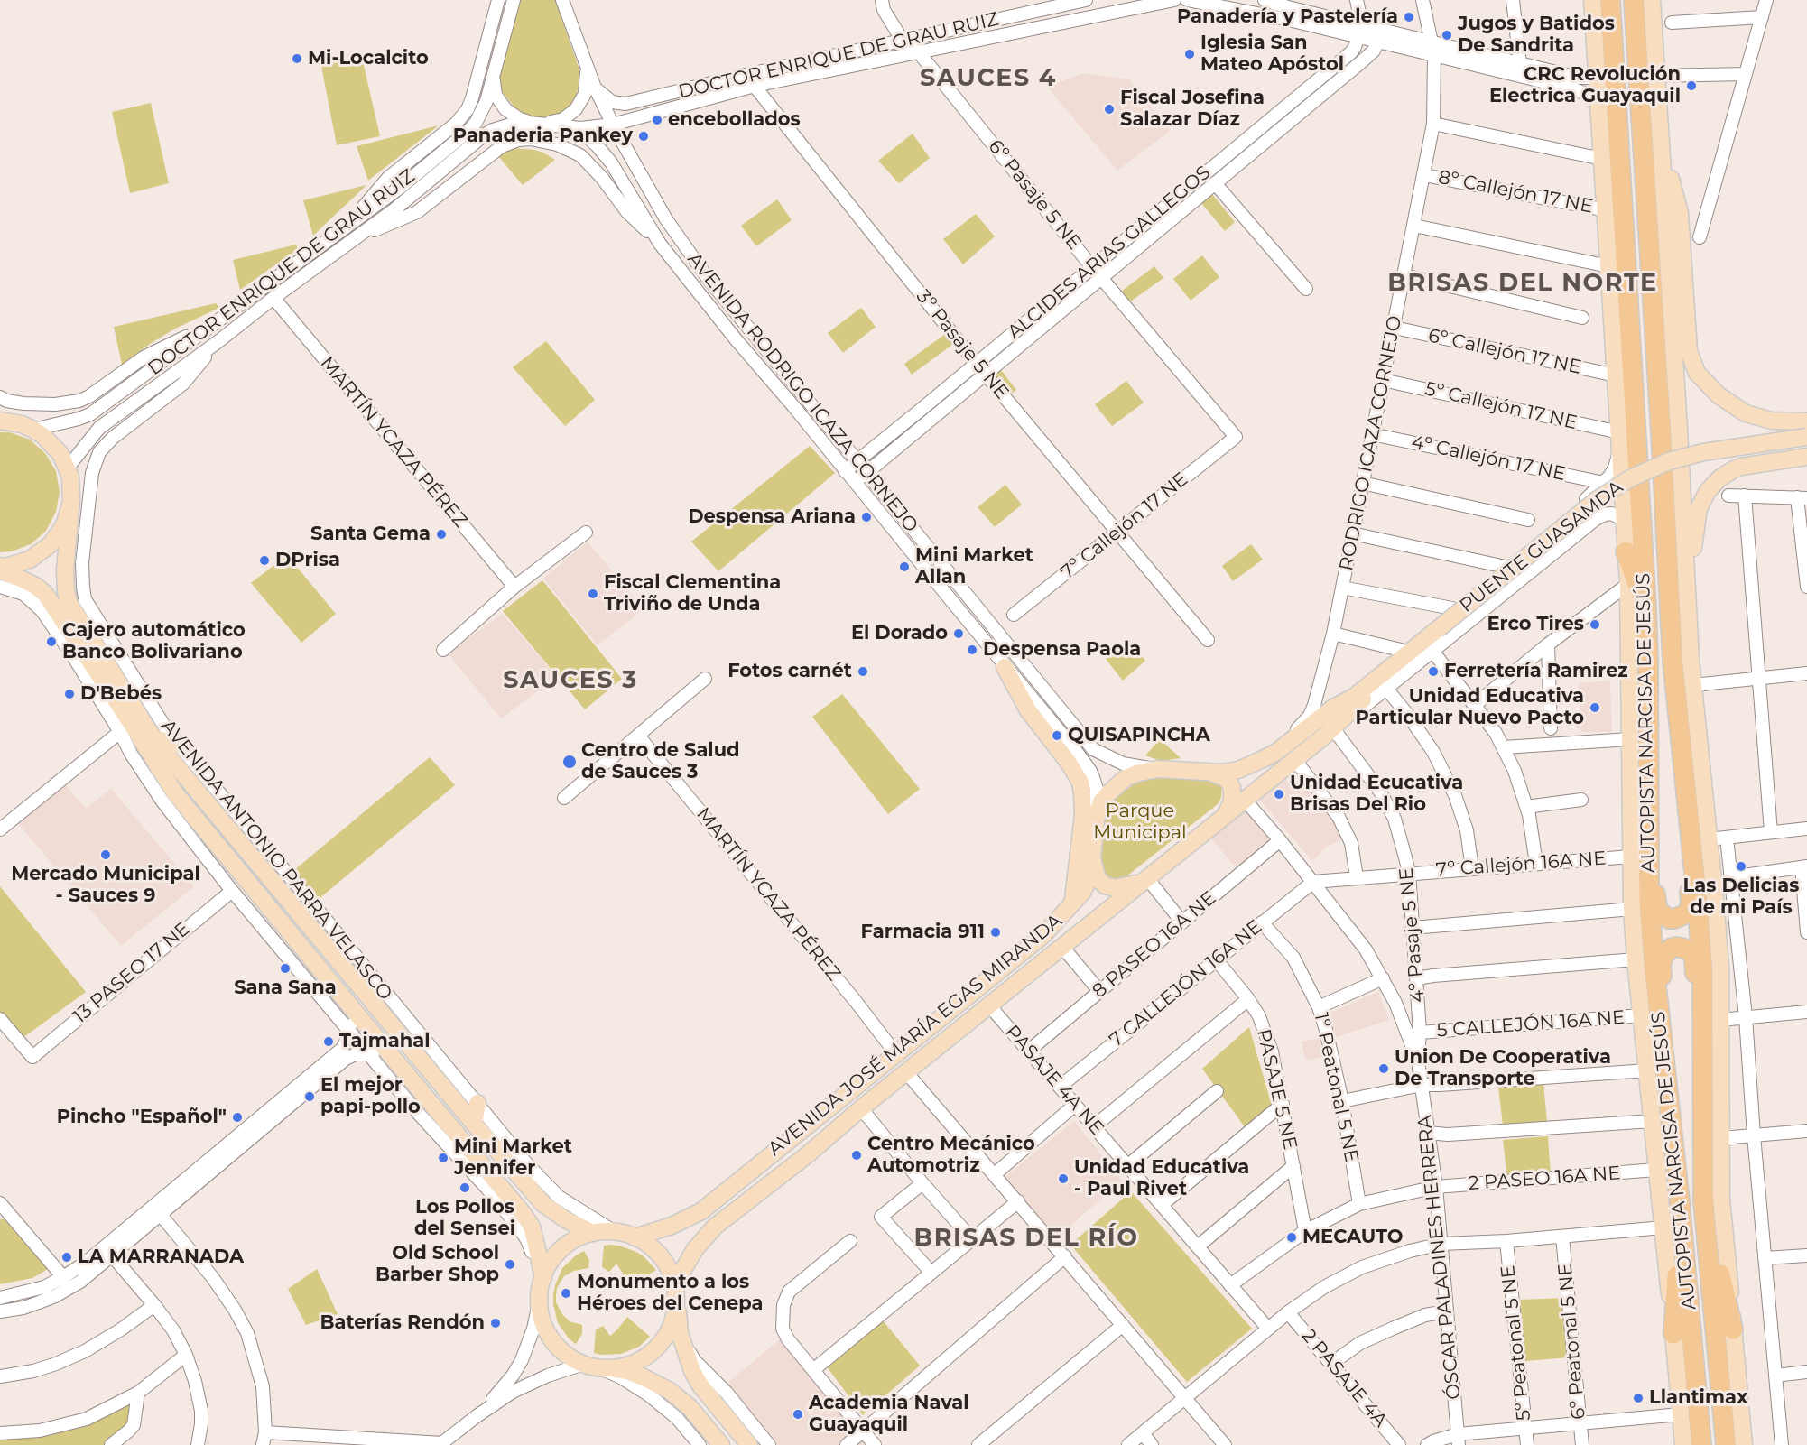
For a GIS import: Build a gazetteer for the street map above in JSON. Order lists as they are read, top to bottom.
{
  "streets": {
    "highway": ["AUTOPISTA NARCISA DE JESÚS"],
    "main road": ["PUENTE GUASAMDA", "AVENIDA ANTONIO PARRA VELASCO", "AVENIDA JOSÉ MARÍA EGAS MIRANDA"],
    "street": [
      "DOCTOR ENRIQUE DE GRAU RUIZ",
      "8º Callejón 17 NE",
      "6º Pasaje 5 NE",
      "ALCIDES ARIAS GALLEGOS",
      "3º Pasaje 5 NE",
      "6º Callejón 17 NE",
      "AVENIDA RODRIGO ICAZA CORNEJO",
      "5º Callejón 17 NE",
      "MARTÍN YCAZA PÉREZ",
      "RODRIGO ICAZA CORNEJO",
      "4º Callejón 17 NE",
      "7º Callejón 17 NE",
      "7º Callejón 16A NE",
      "4º Pasaje 5 NE",
      "8 PASEO 16A NE",
      "13 PASEO 17 NE",
      "7 CALLEJÓN 16A NE",
      "5 CALLEJÓN 16A NE",
      "PASAJE 4A NE",
      "1º Peatonal 5 NE",
      "PASAJE 5 NE",
      "2 PASEO 16A NE",
      "ÓSCAR PALADINES HERRERA",
      "6º Peatonal 5 NE",
      "5º Peatonal 5 NE",
      "2 PASAJE 4A"
    ]
  },
  "crossings": [
    ["DOCTOR ENRIQUE DE GRAU RUIZ", "6º Pasaje 5 NE"],
    ["DOCTOR ENRIQUE DE GRAU RUIZ", "3º Pasaje 5 NE"],
    ["DOCTOR ENRIQUE DE GRAU RUIZ", "AVENIDA RODRIGO ICAZA CORNEJO"],
    ["DOCTOR ENRIQUE DE GRAU RUIZ", "MARTÍN YCAZA PÉREZ"],
    ["DOCTOR ENRIQUE DE GRAU RUIZ", "AVENIDA ANTONIO PARRA VELASCO"],
    ["8º Callejón 17 NE", "RODRIGO ICAZA CORNEJO"],
    ["8º Callejón 17 NE", "AUTOPISTA NARCISA DE JESÚS"],
    ["6º Pasaje 5 NE", "ALCIDES ARIAS GALLEGOS"],
    ["6º Pasaje 5 NE", "7º Callejón 17 NE"],
    ["ALCIDES ARIAS GALLEGOS", "3º Pasaje 5 NE"],
    ["ALCIDES ARIAS GALLEGOS", "AVENIDA RODRIGO ICAZA CORNEJO"],
    ["3º Pasaje 5 NE", "7º Callejón 17 NE"],
    ["6º Callejón 17 NE", "RODRIGO ICAZA CORNEJO"],
    ["6º Callejón 17 NE", "AUTOPISTA NARCISA DE JESÚS"],
    ["AVENIDA RODRIGO ICAZA CORNEJO", "AVENIDA JOSÉ MARÍA EGAS MIRANDA"],
    ["5º Callejón 17 NE", "RODRIGO ICAZA CORNEJO"],
    ["5º Callejón 17 NE", "AUTOPISTA NARCISA DE JESÚS"],
    ["MARTÍN YCAZA PÉREZ", "AVENIDA JOSÉ MARÍA EGAS MIRANDA"],
    ["RODRIGO ICAZA CORNEJO", "4º Callejón 17 NE"],
    ["RODRIGO ICAZA CORNEJO", "AVENIDA JOSÉ MARÍA EGAS MIRANDA"],
    ["PUENTE GUASAMDA", "AVENIDA JOSÉ MARÍA EGAS MIRANDA"],
    ["AUTOPISTA NARCISA DE JESÚS", "7º Callejón 16A NE"],
    ["AUTOPISTA NARCISA DE JESÚS", "5 CALLEJÓN 16A NE"],
    ["AUTOPISTA NARCISA DE JESÚS", "2 PASEO 16A NE"],
    ["AVENIDA ANTONIO PARRA VELASCO", "13 PASEO 17 NE"],
    ["AVENIDA ANTONIO PARRA VELASCO", "AVENIDA JOSÉ MARÍA EGAS MIRANDA"],
    ["7º Callejón 16A NE", "4º Pasaje 5 NE"],
    ["7º Callejón 16A NE", "7 CALLEJÓN 16A NE"],
    ["7º Callejón 16A NE", "ÓSCAR PALADINES HERRERA"],
    ["4º Pasaje 5 NE", "5 CALLEJÓN 16A NE"],
    ["4º Pasaje 5 NE", "AVENIDA JOSÉ MARÍA EGAS MIRANDA"],
    ["4º Pasaje 5 NE", "ÓSCAR PALADINES HERRERA"],
    ["8 PASEO 16A NE", "PASAJE 4A NE"],
    ["8 PASEO 16A NE", "ÓSCAR PALADINES HERRERA"],
    ["7 CALLEJÓN 16A NE", "PASAJE 4A NE"],
    ["7 CALLEJÓN 16A NE", "1º Peatonal 5 NE"],
    ["7 CALLEJÓN 16A NE", "PASAJE 5 NE"],
    ["7 CALLEJÓN 16A NE", "ÓSCAR PALADINES HERRERA"],
    ["AVENIDA JOSÉ MARÍA EGAS MIRANDA", "PASAJE 4A NE"],
    ["AVENIDA JOSÉ MARÍA EGAS MIRANDA", "ÓSCAR PALADINES HERRERA"],
    ["PASAJE 4A NE", "2 PASEO 16A NE"],
    ["1º Peatonal 5 NE", "2 PASEO 16A NE"],
    ["PASAJE 5 NE", "2 PASEO 16A NE"],
    ["2 PASEO 16A NE", "ÓSCAR PALADINES HERRERA"]
  ],
  "districts": [
    "SAUCES 4",
    "BRISAS DEL NORTE",
    "SAUCES 3",
    "BRISAS DEL RÍO"
  ],
  "parks": ["Parque Municipal"],
  "places": [
    "Panadería y Pastelería",
    "Jugos y Batidos De Sandrita",
    "Iglesia San Mateo Apóstol",
    "Mi-Localcito",
    "CRC Revolución Electrica Guayaquil",
    "Fiscal Josefina Salazar Díaz",
    "encebollados",
    "Panaderia Pankey",
    "Despensa Ariana",
    "Santa Gema",
    "DPrisa",
    "Mini Market Allan",
    "Fiscal Clementina Triviño de Unda",
    "Erco Tires",
    "El Dorado",
    "Cajero automático Banco Bolivariano",
    "Despensa Paola",
    "Fotos carnét",
    "Ferretería Ramirez",
    "D'Bebés",
    "Unidad Educativa Particular Nuevo Pacto",
    "QUISAPINCHA",
    "Centro de Salud de Sauces 3",
    "Unidad Ecucativa Brisas Del Rio",
    "Mercado Municipal - Sauces 9",
    "Las Delicias de mi País",
    "Farmacia 911",
    "Sana Sana",
    "Tajmahal",
    "Union De Cooperativa De Transporte",
    "El mejor papi-pollo",
    "Pincho \"Español\"",
    "Centro Mecánico Automotriz",
    "Mini Market Jennifer",
    "Unidad Educativa - Paul Rivet",
    "Los Pollos del Sensei",
    "MECAUTO",
    "LA MARRANADA",
    "Old School Barber Shop",
    "Monumento a los Héroes del Cenepa",
    "Baterías Rendón",
    "Llantimax",
    "Academia Naval Guayaquil"
  ]
}
